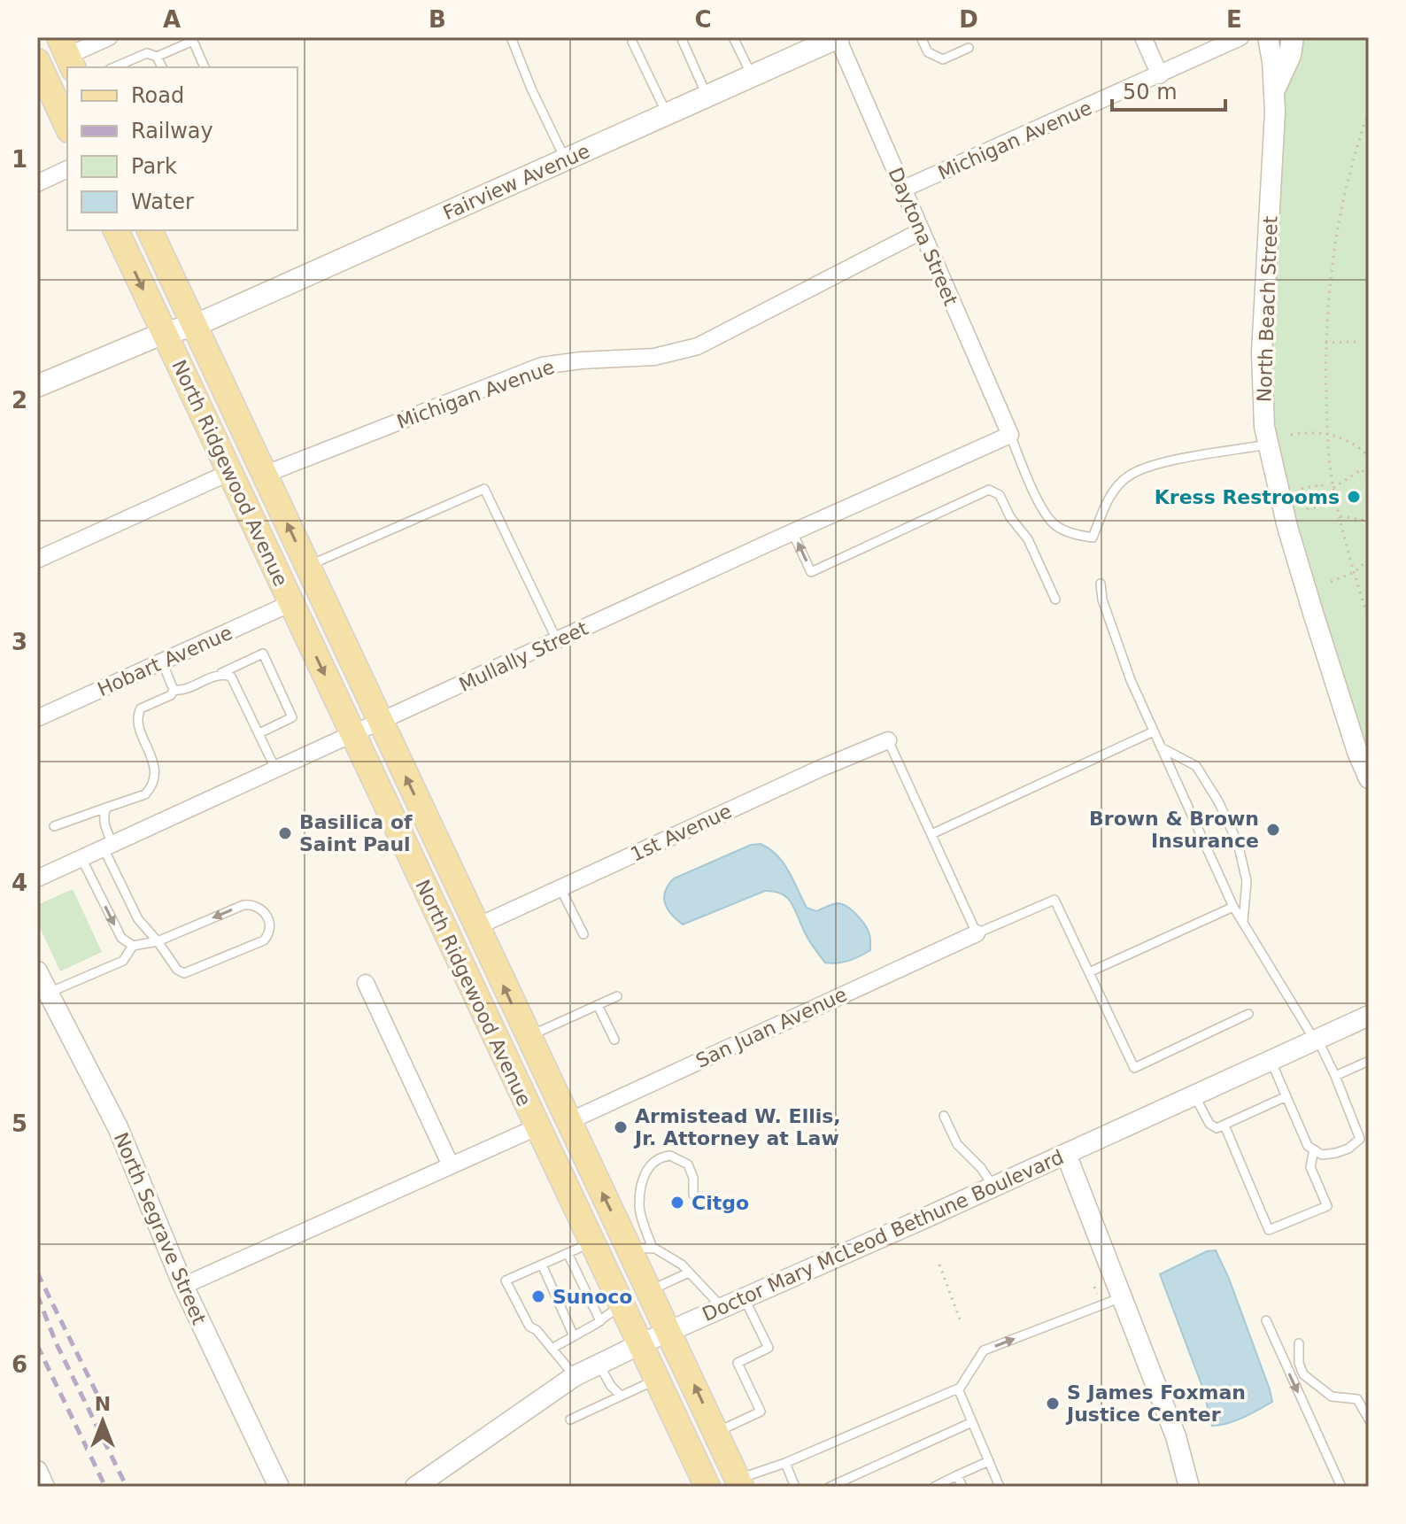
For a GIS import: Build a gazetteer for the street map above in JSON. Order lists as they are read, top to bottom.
{
  "streets": {
    "main road": ["Fairview Avenue", "North Ridgewood Avenue"],
    "street": [
      "Michigan Avenue",
      "Daytona Street",
      "North Beach Street",
      "Mullally Street",
      "Hobart Avenue",
      "1st Avenue",
      "San Juan Avenue",
      "North Segrave Street",
      "Doctor Mary McLeod Bethune Boulevard"
    ]
  },
  "crossings": [
    ["Michigan Avenue", "Daytona Street"],
    ["Michigan Avenue", "North Ridgewood Avenue"],
    ["Fairview Avenue", "Daytona Street"],
    ["Fairview Avenue", "North Ridgewood Avenue"],
    ["Daytona Street", "Mullally Street"],
    ["North Ridgewood Avenue", "Mullally Street"],
    ["North Ridgewood Avenue", "Hobart Avenue"],
    ["North Ridgewood Avenue", "1st Avenue"],
    ["North Ridgewood Avenue", "San Juan Avenue"],
    ["North Ridgewood Avenue", "Doctor Mary McLeod Bethune Boulevard"]
  ],
  "places": [
    "Kress Restrooms",
    "Brown & Brown Insurance",
    "Basilica of Saint Paul",
    "Armistead W. Ellis, Jr. Attorney at Law",
    "Citgo",
    "Sunoco",
    "S James Foxman Justice Center"
  ],
  "legend": [
    "Road",
    "Railway",
    "Park",
    "Water"
  ],
  "scale_bar": "50 m",
  "north": "top",
  "grid": {
    "columns": [
      "A",
      "B",
      "C",
      "D",
      "E"
    ],
    "rows": [
      "1",
      "2",
      "3",
      "4",
      "5",
      "6"
    ]
  }
}
